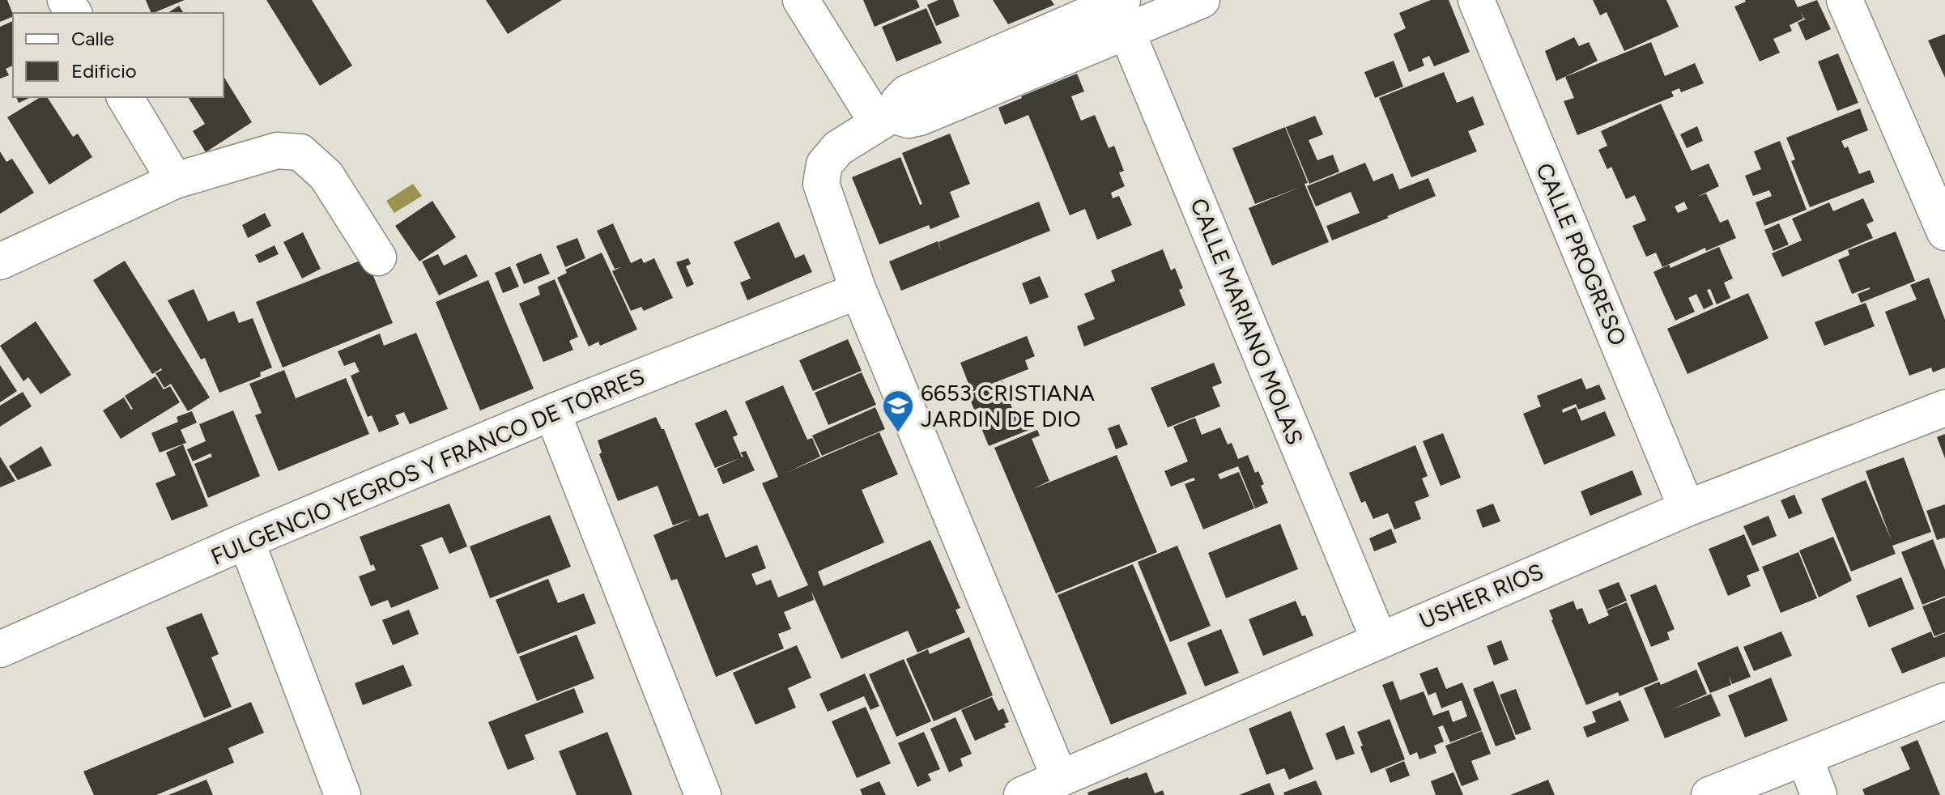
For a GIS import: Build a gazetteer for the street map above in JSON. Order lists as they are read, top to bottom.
{
  "streets": {
    "street": [
      "CALLE PROGRESO",
      "CALLE MARIANO MOLAS",
      "FULGENCIO YEGROS Y FRANCO DE TORRES",
      "USHER RIOS"
    ]
  },
  "crossings": [
    ["CALLE PROGRESO", "USHER RIOS"],
    ["CALLE MARIANO MOLAS", "USHER RIOS"]
  ],
  "places": {
    "school or university": ["6653 CRISTIANA JARDIN DE DIO"]
  },
  "legend": ["Calle", "Edificio"]
}
